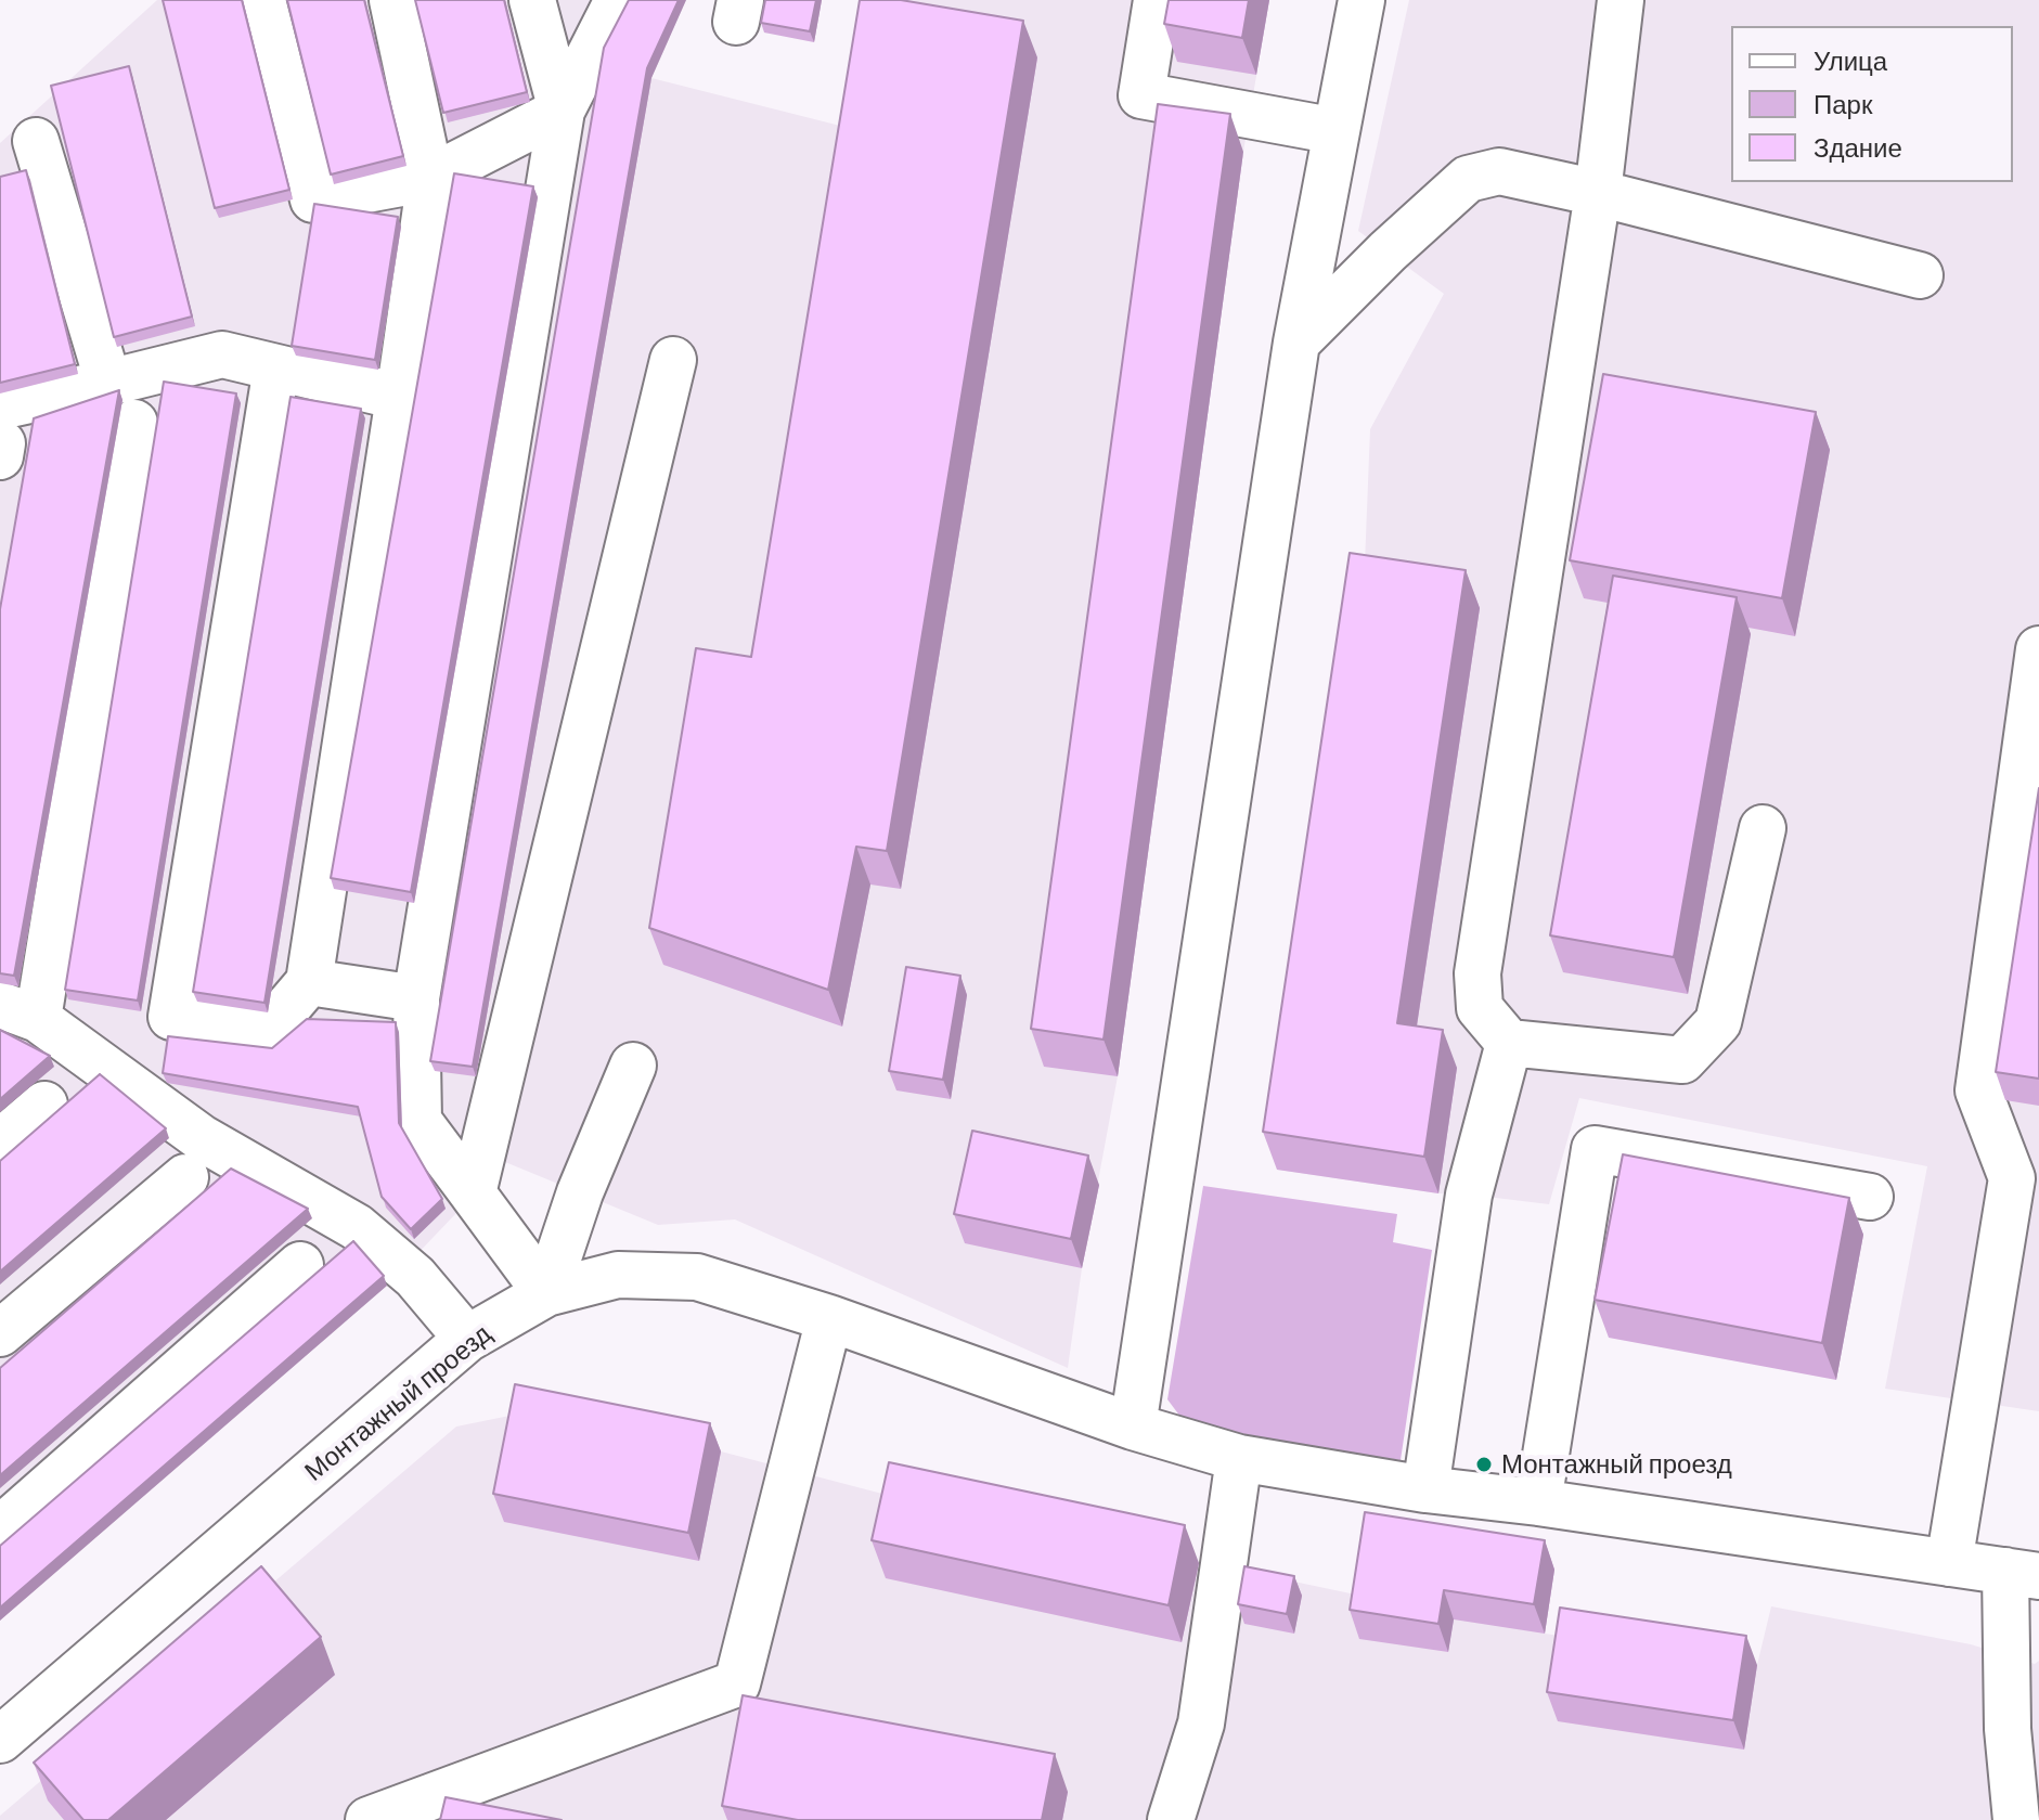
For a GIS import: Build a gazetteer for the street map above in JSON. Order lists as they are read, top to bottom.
{
  "streets": {
    "street": ["Монтажный проезд"]
  },
  "places": ["Монтажный проезд"],
  "legend": ["Улица", "Парк", "Здание"]
}
